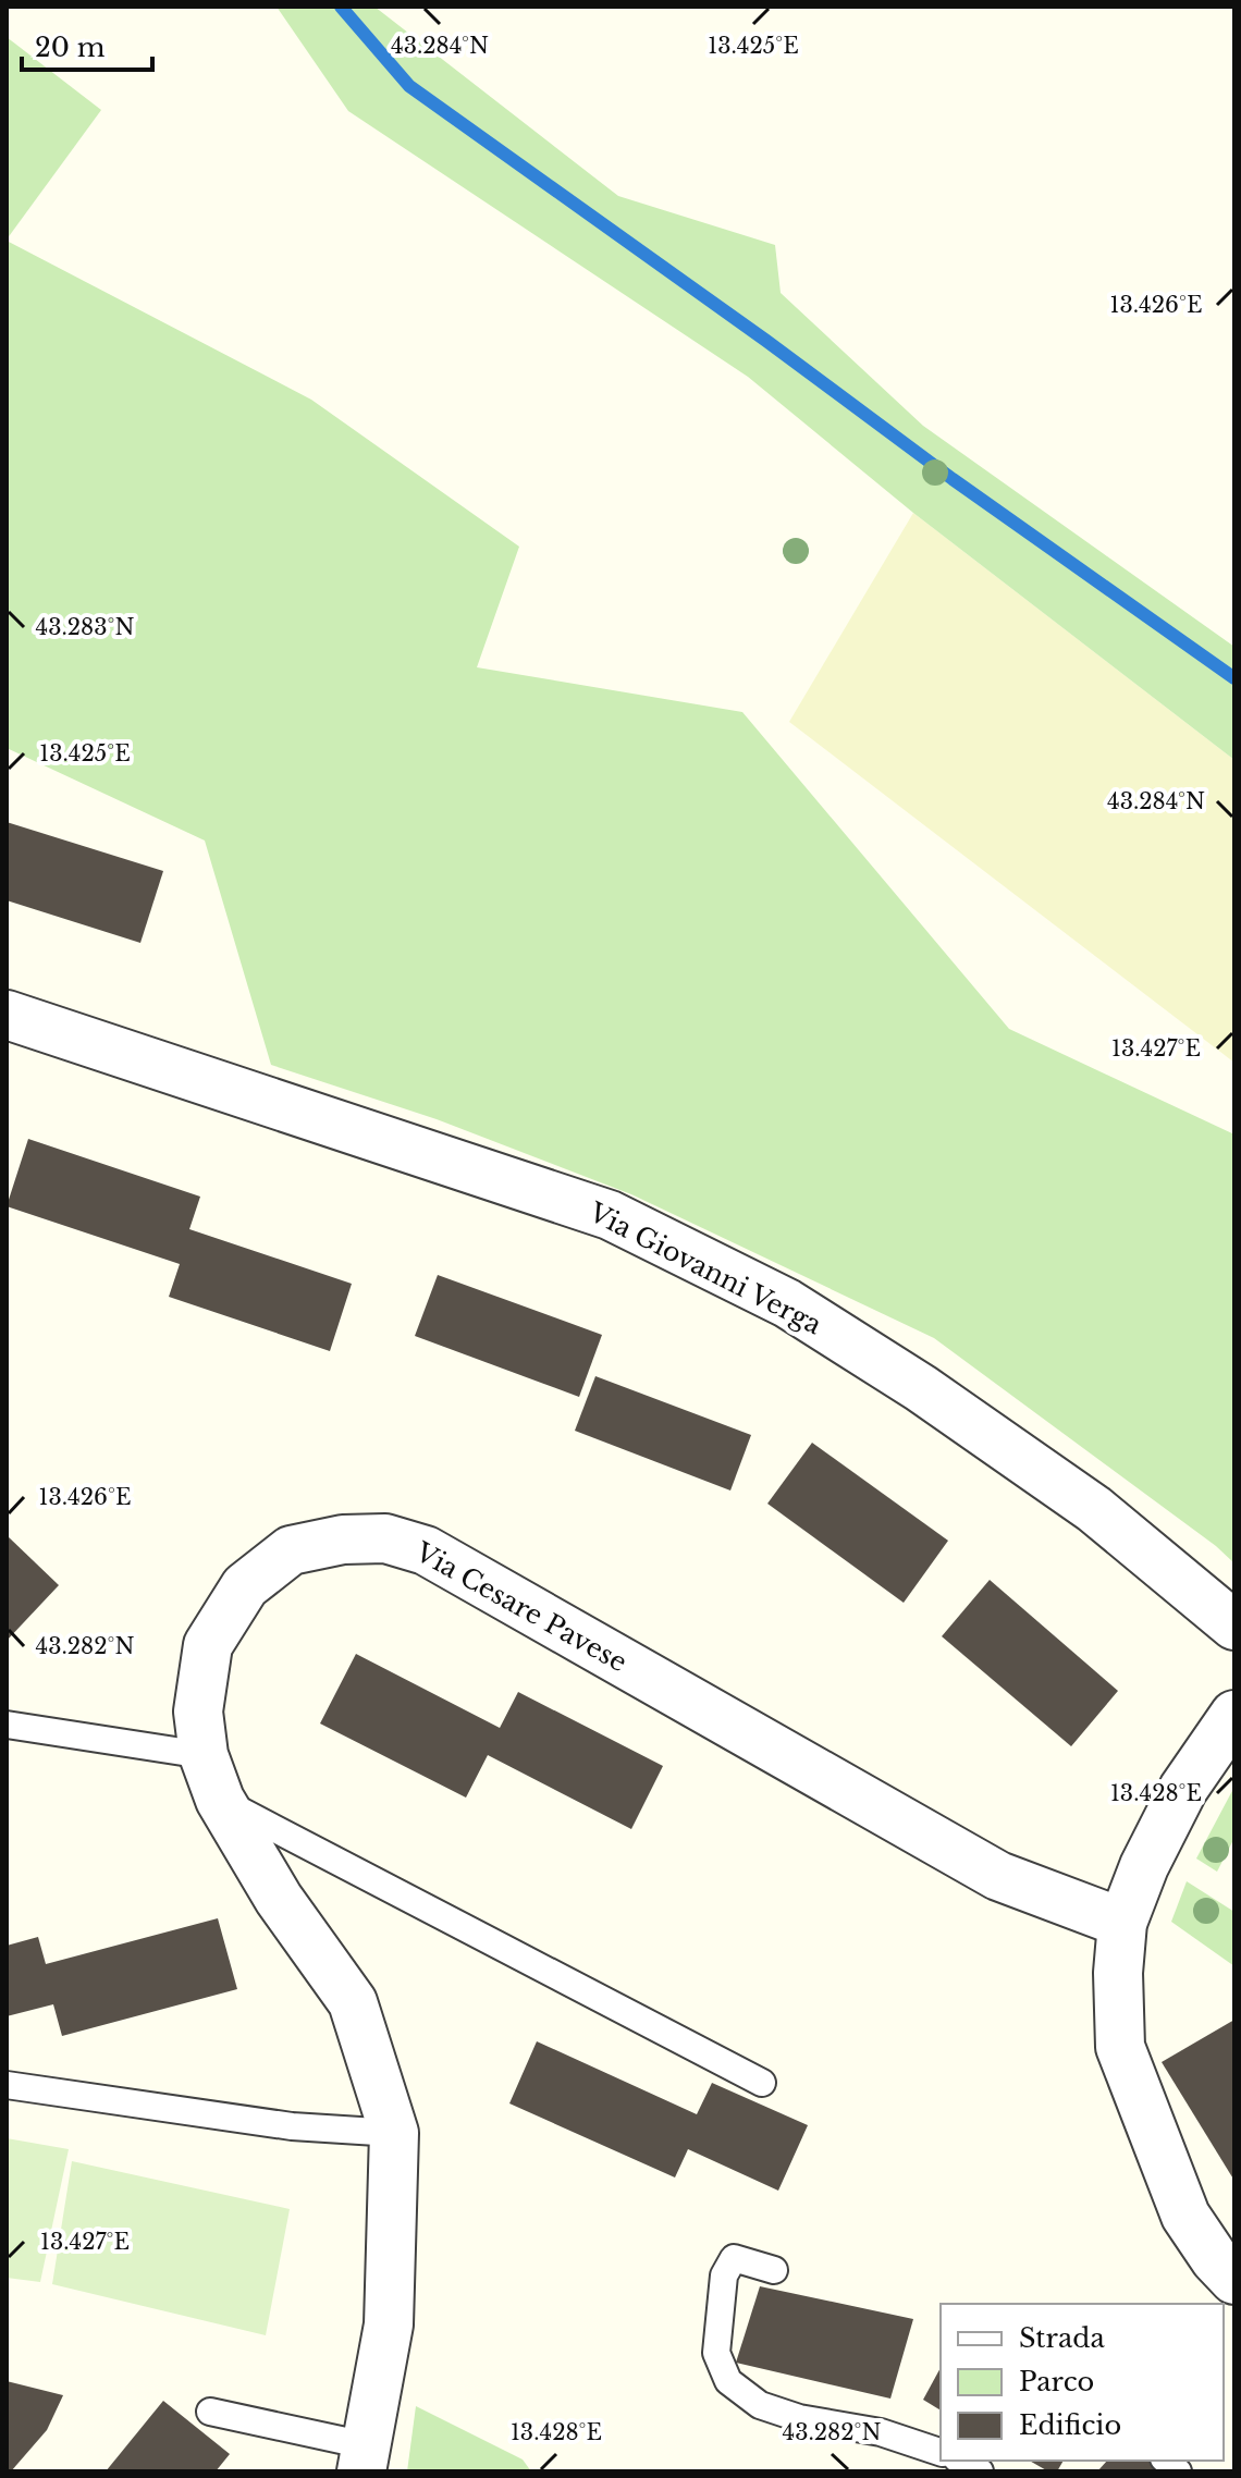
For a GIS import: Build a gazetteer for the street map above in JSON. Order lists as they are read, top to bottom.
{
  "streets": {
    "street": ["Via Giovanni Verga", "Via Cesare Pavese"]
  },
  "legend": ["Strada", "Parco", "Edificio"],
  "scale_bar": "20 m",
  "coordinates": [
    "43.284°N",
    "13.425°E",
    "13.426°E",
    "43.283°N",
    "13.427°E",
    "43.282°N",
    "13.428°E"
  ]
}
